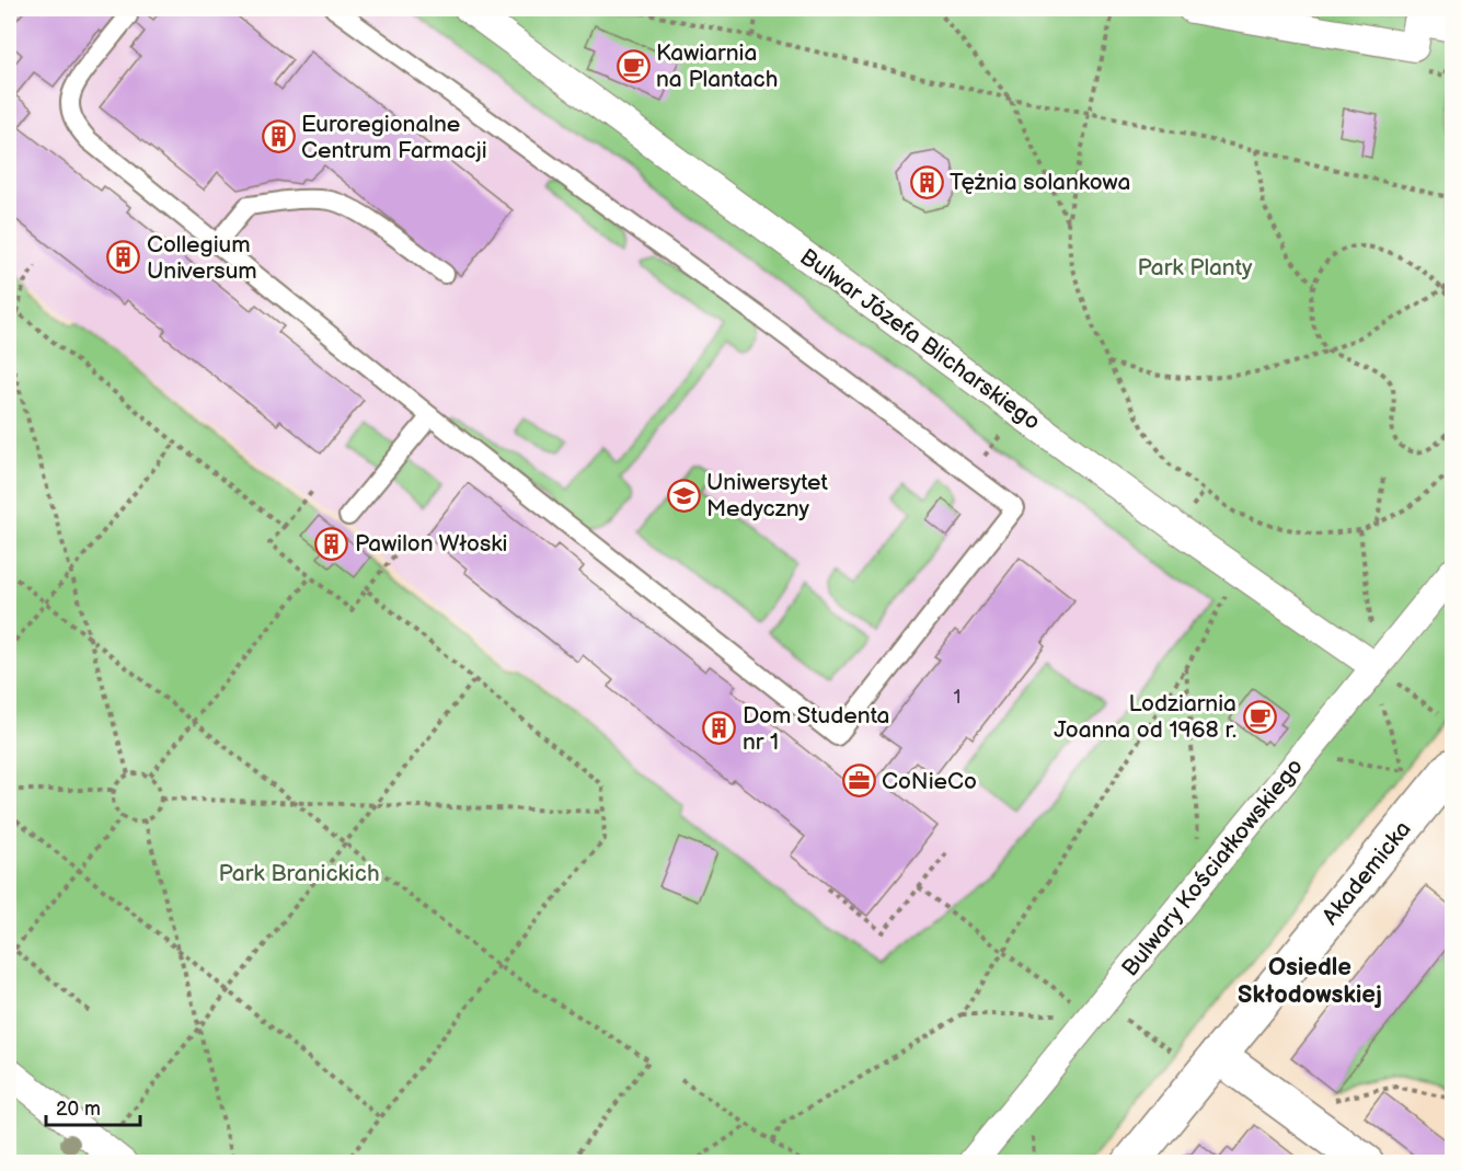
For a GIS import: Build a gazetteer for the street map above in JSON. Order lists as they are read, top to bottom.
{
  "streets": {
    "street": ["Bulwar Józefa Blicharskiego", "Bulwary Kościałkowskiego", "Akademicka"]
  },
  "crossings": [
    ["Bulwar Józefa Blicharskiego", "Bulwary Kościałkowskiego"]
  ],
  "districts": ["Osiedle Skłodowskiej"],
  "parks": ["Park Planty", "Park Branickich"],
  "places": {
    "cafe": ["Kawiarnia na Plantach", "Lodziarnia Joanna od 1968 r."],
    "building": [
      "Euroregionalne Centrum Farmacji",
      "Tężnia solankowa",
      "Collegium Universum",
      "Pawilon Włoski",
      "Dom Studenta nr 1"
    ],
    "school or university": ["Uniwersytet Medyczny"],
    "office": ["CoNieCo"]
  },
  "house_numbers": ["1"],
  "scale_bar": "20 m"
}
